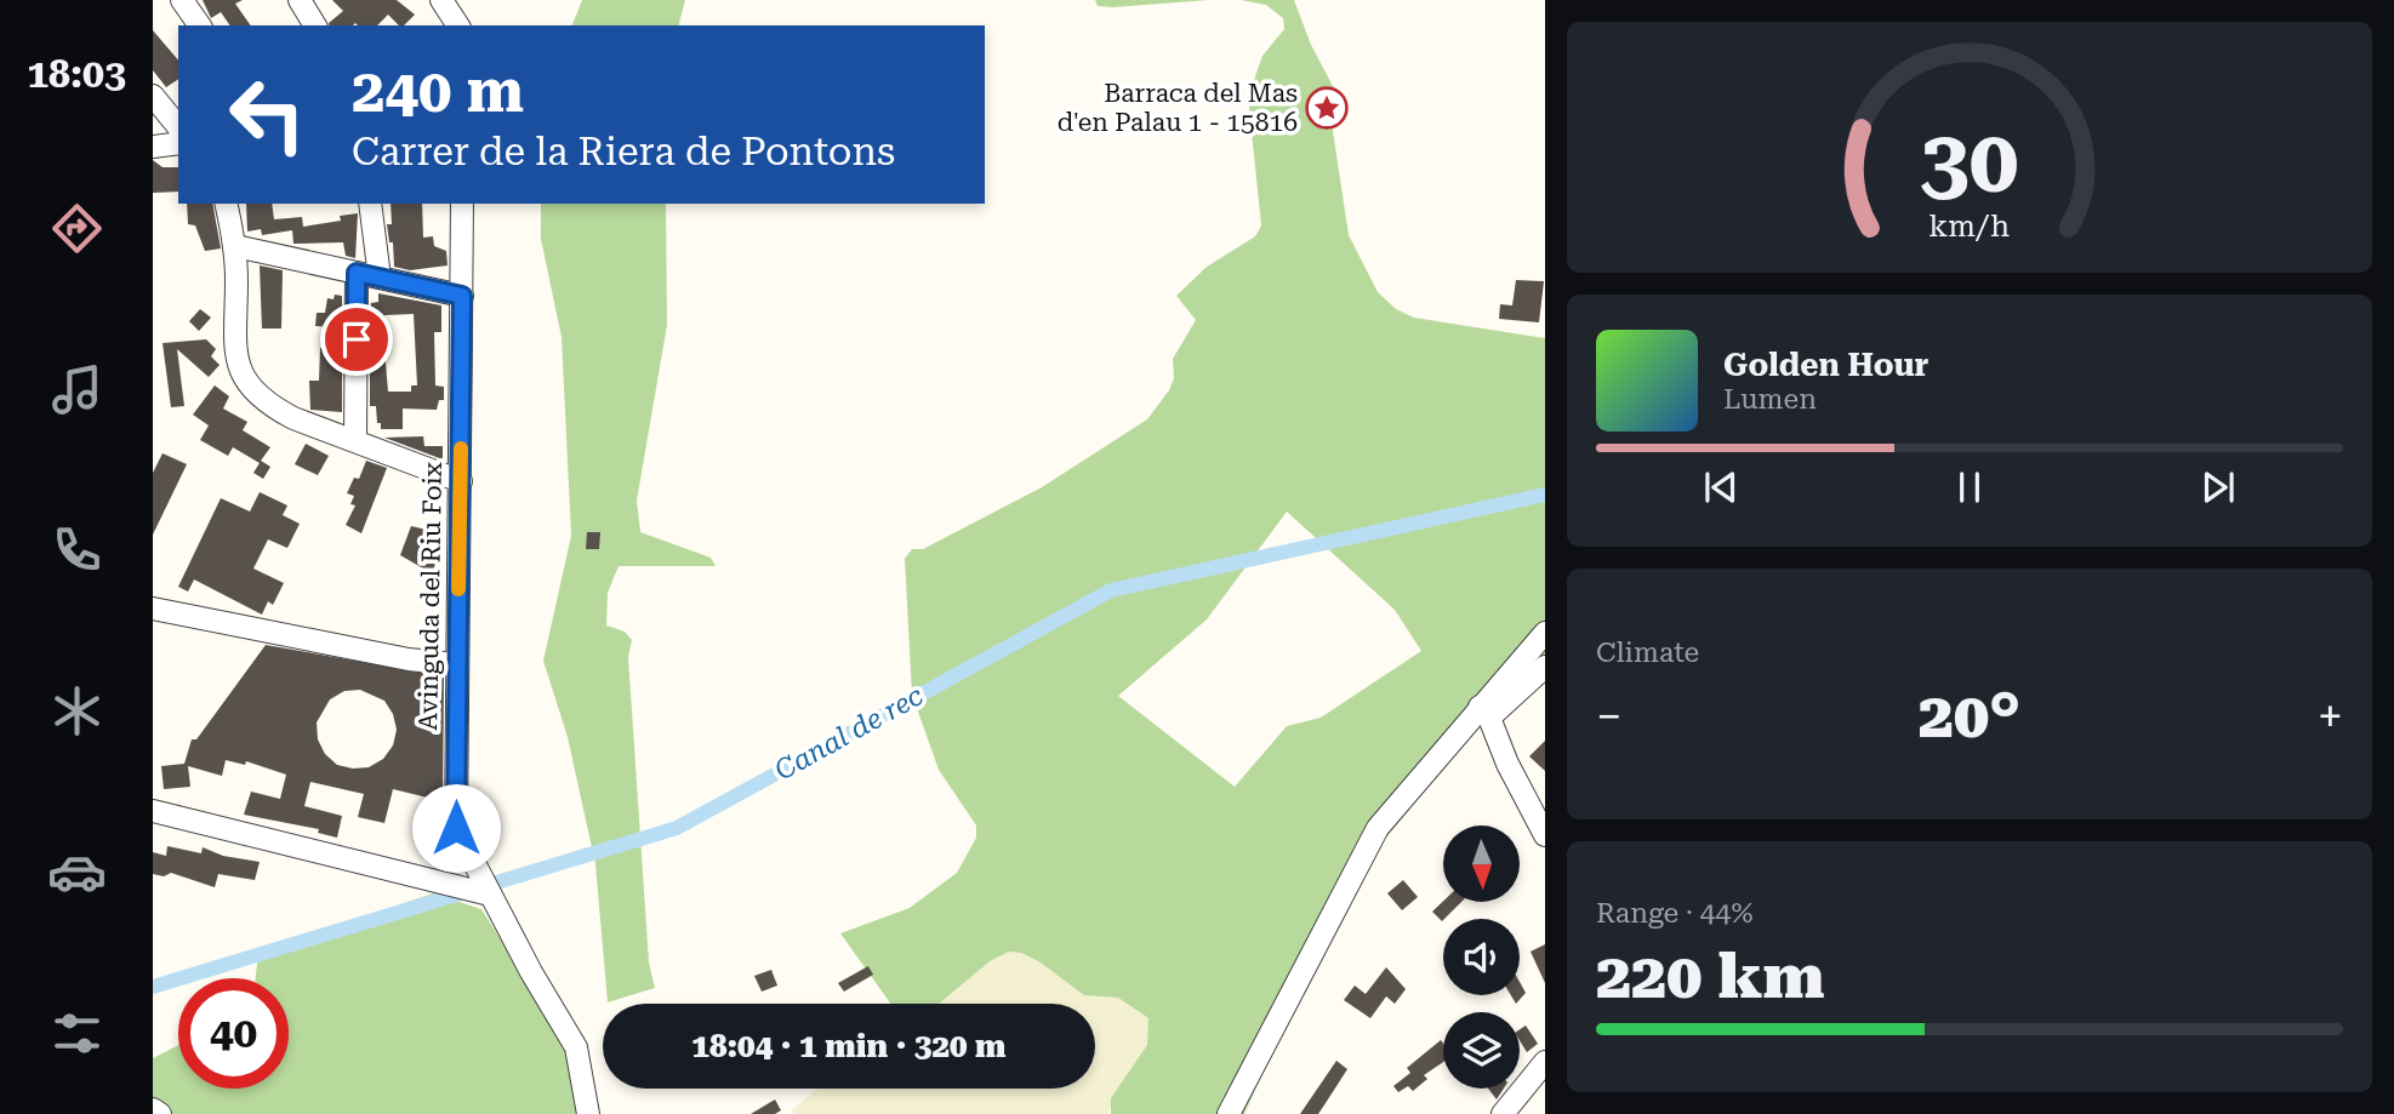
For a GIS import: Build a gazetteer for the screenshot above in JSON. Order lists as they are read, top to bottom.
{
  "streets": {
    "street": ["Avinguda del Riu Foix"]
  },
  "water": ["Canal de rec"],
  "places": {
    "place": ["Barraca del Mas d'en Palau 1 - 15816"]
  },
  "north": "bottom",
  "page": {
    "tabs": "18:03",
    "turn": ["240 m", "Carrer de la Riera de Pontons"],
    "song": ["Golden Hour", "Lumen"],
    "tile": [
      "Climate",
      ["Range · 44%", "220 km"]
    ],
    "heat": ["−", "20°", "+"],
    "limit": "40",
    "trip": "18:04 · 1 min · 320 m",
    "gauge": ["30", "km/h"]
  }
}
